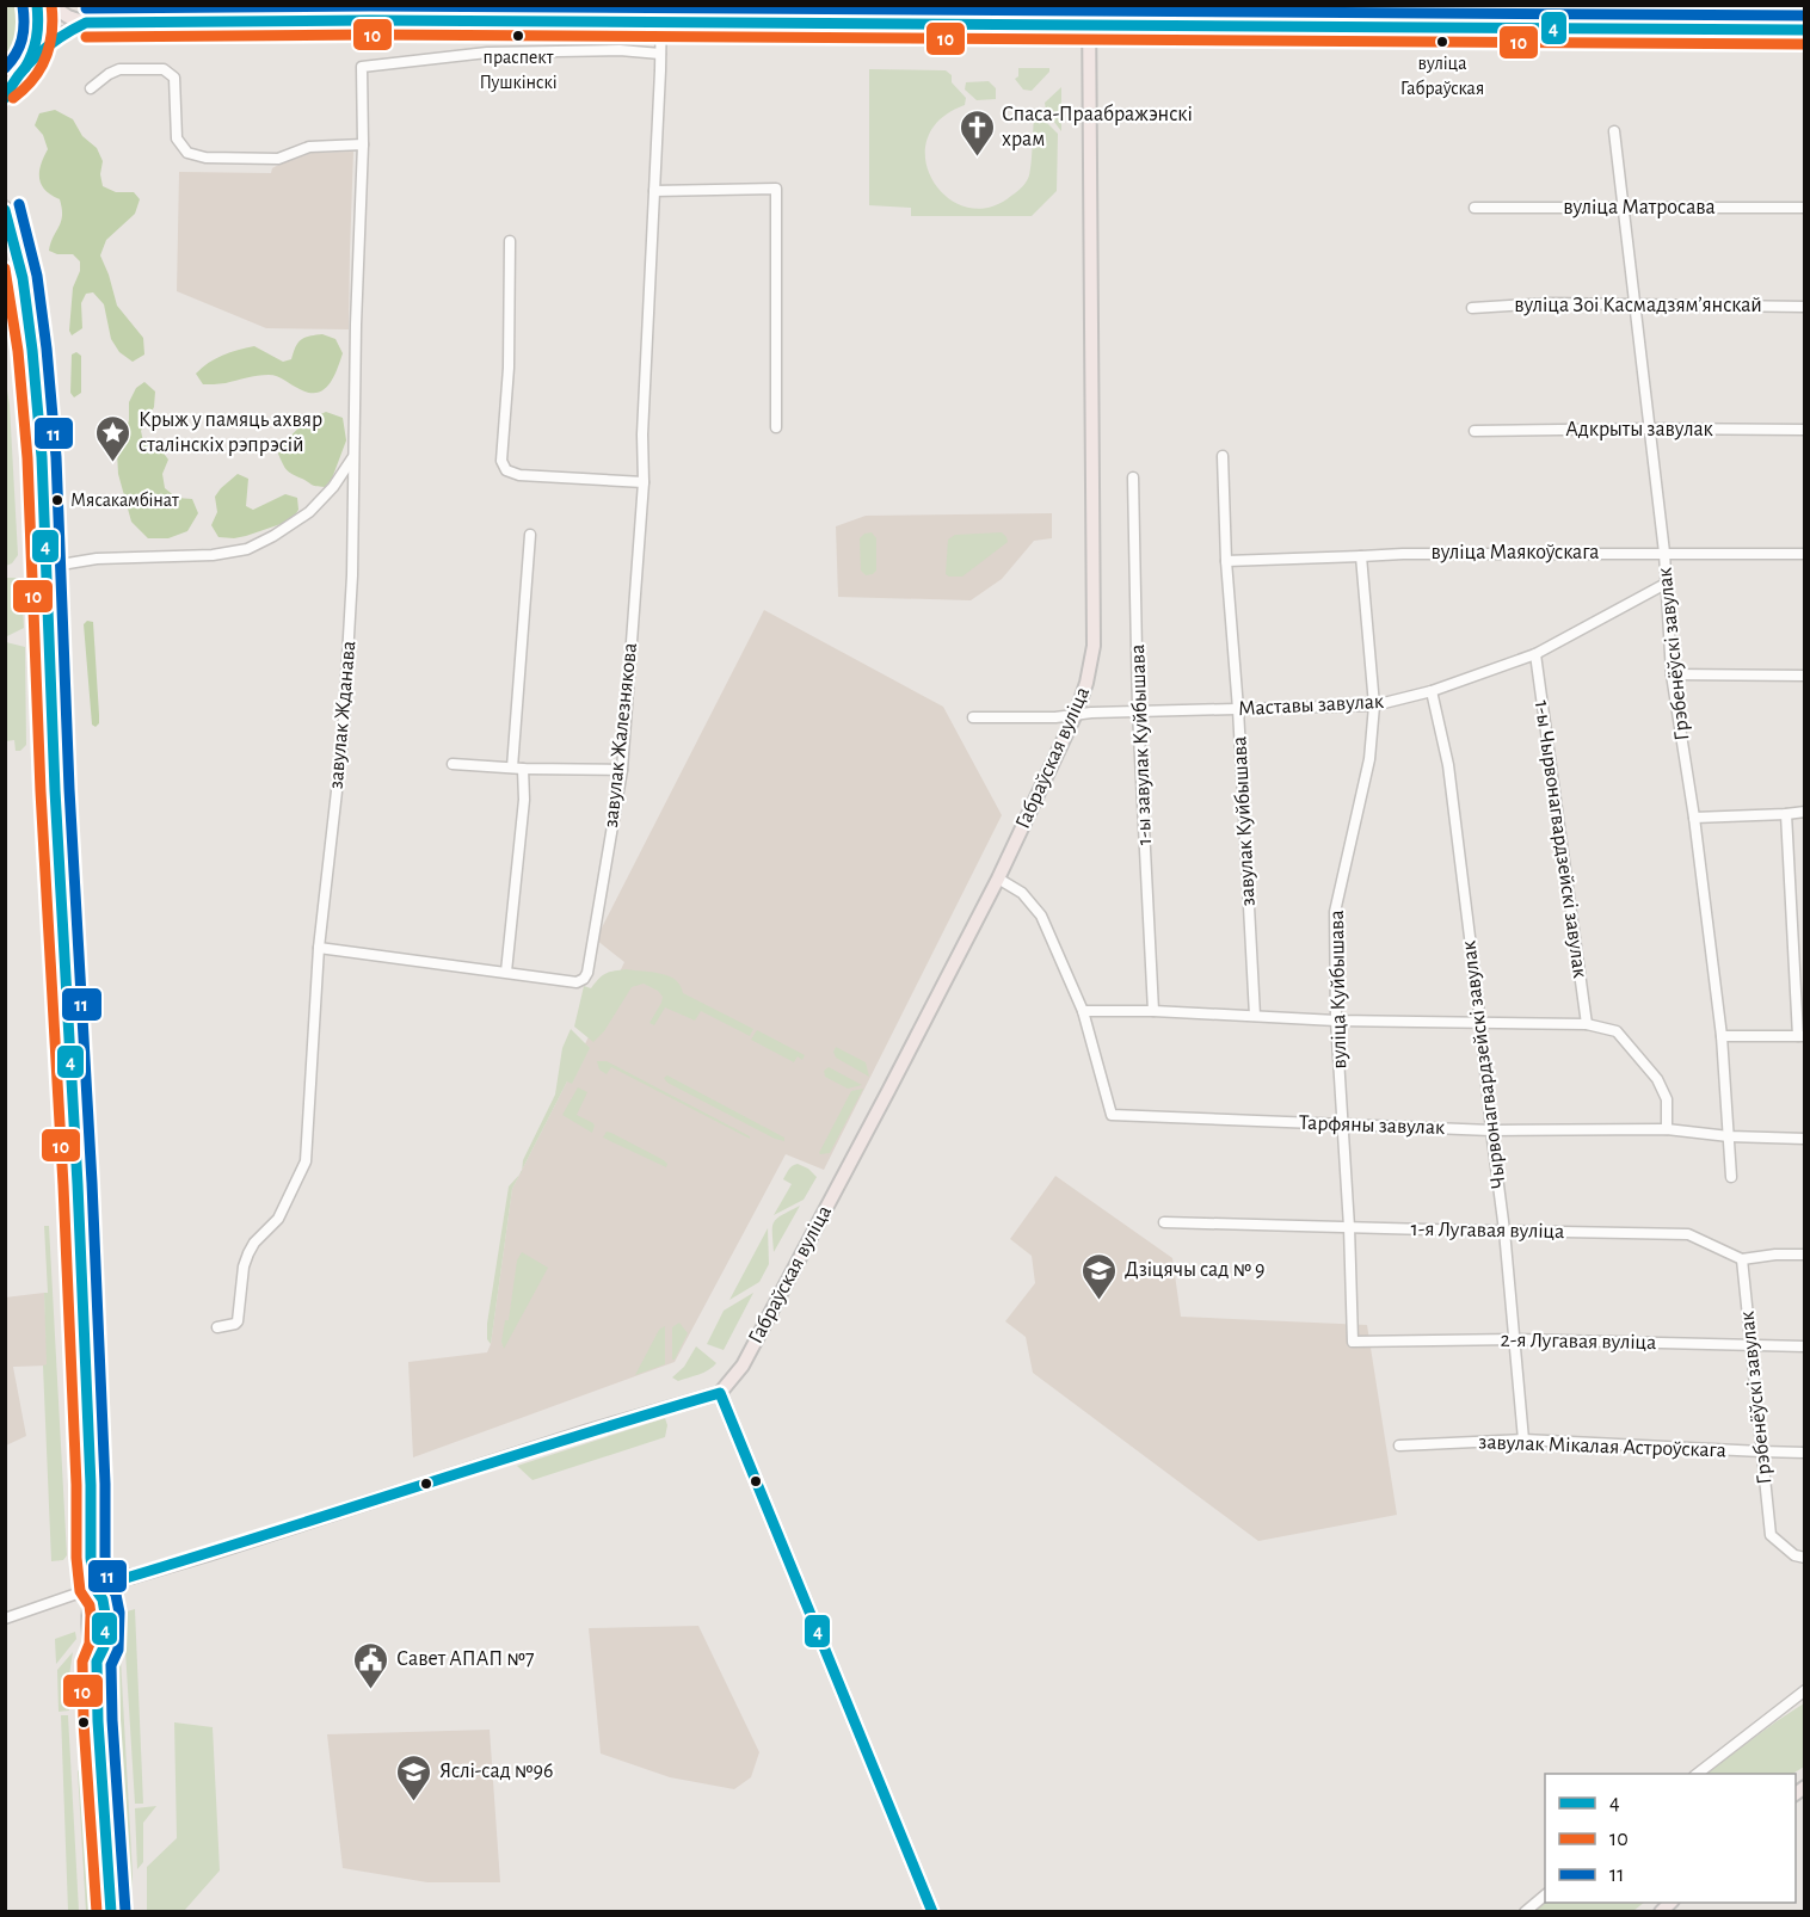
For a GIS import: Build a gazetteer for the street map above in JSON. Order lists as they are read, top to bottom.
{
  "streets": {
    "main road": ["Габраўская вуліца"],
    "street": [
      "вуліца Матросава",
      "вуліца Зоі Касмадзямʼянскай",
      "Адкрыты завулак",
      "вуліца Маякоўскага",
      "Грэбенёўскі завулак",
      "Маставы завулак",
      "завулак Жданава",
      "завулак Жалезнякова",
      "1-ы завулак Куйбышава",
      "завулак Куйбышава",
      "1-ы Чырвонагвардзейскі завулак",
      "вуліца Куйбышава",
      "Чырвонагвардзейскі завулак",
      "Тарфяны завулак",
      "1-я Лугавая вуліца",
      "2-я Лугавая вуліца",
      "завулак Мікалая Астроўскага"
    ]
  },
  "crossings": [
    ["вуліца Матросава", "Грэбенёўскі завулак"],
    ["вуліца Зоі Касмадзямʼянскай", "Грэбенёўскі завулак"],
    ["Адкрыты завулак", "Грэбенёўскі завулак"],
    ["вуліца Маякоўскага", "Грэбенёўскі завулак"],
    ["вуліца Маякоўскага", "завулак Куйбышава"],
    ["вуліца Маякоўскага", "вуліца Куйбышава"],
    ["Грэбенёўскі завулак", "Маставы завулак"],
    ["Грэбенёўскі завулак", "Тарфяны завулак"],
    ["Грэбенёўскі завулак", "1-я Лугавая вуліца"],
    ["Грэбенёўскі завулак", "2-я Лугавая вуліца"],
    ["Грэбенёўскі завулак", "завулак Мікалая Астроўскага"],
    ["Маставы завулак", "1-ы завулак Куйбышава"],
    ["Маставы завулак", "Габраўская вуліца"],
    ["Маставы завулак", "завулак Куйбышава"],
    ["Маставы завулак", "1-ы Чырвонагвардзейскі завулак"],
    ["Маставы завулак", "вуліца Куйбышава"],
    ["Маставы завулак", "Чырвонагвардзейскі завулак"],
    ["завулак Жданава", "завулак Жалезнякова"],
    ["вуліца Куйбышава", "Тарфяны завулак"],
    ["вуліца Куйбышава", "1-я Лугавая вуліца"],
    ["вуліца Куйбышава", "2-я Лугавая вуліца"],
    ["Чырвонагвардзейскі завулак", "Тарфяны завулак"],
    ["Чырвонагвардзейскі завулак", "1-я Лугавая вуліца"],
    ["Чырвонагвардзейскі завулак", "2-я Лугавая вуліца"],
    ["Чырвонагвардзейскі завулак", "завулак Мікалая Астроўскага"]
  ],
  "places": {
    "other": ["праспект Пушкінскі", "вуліца Габраўская", "Мясакамбінат"],
    "church": ["Спаса-Праабражэнскі храм"],
    "place": ["Крыж у памяць ахвяр сталінскіх рэпрэсій"],
    "school or university": ["Дзіцячы сад № 9", "Яслі-сад №96"],
    "public building": ["Савет АПАП №7"]
  },
  "lines": ["transit line 4", "transit line 10", "transit line 11"],
  "legend": ["4", "10", "11"]
}
